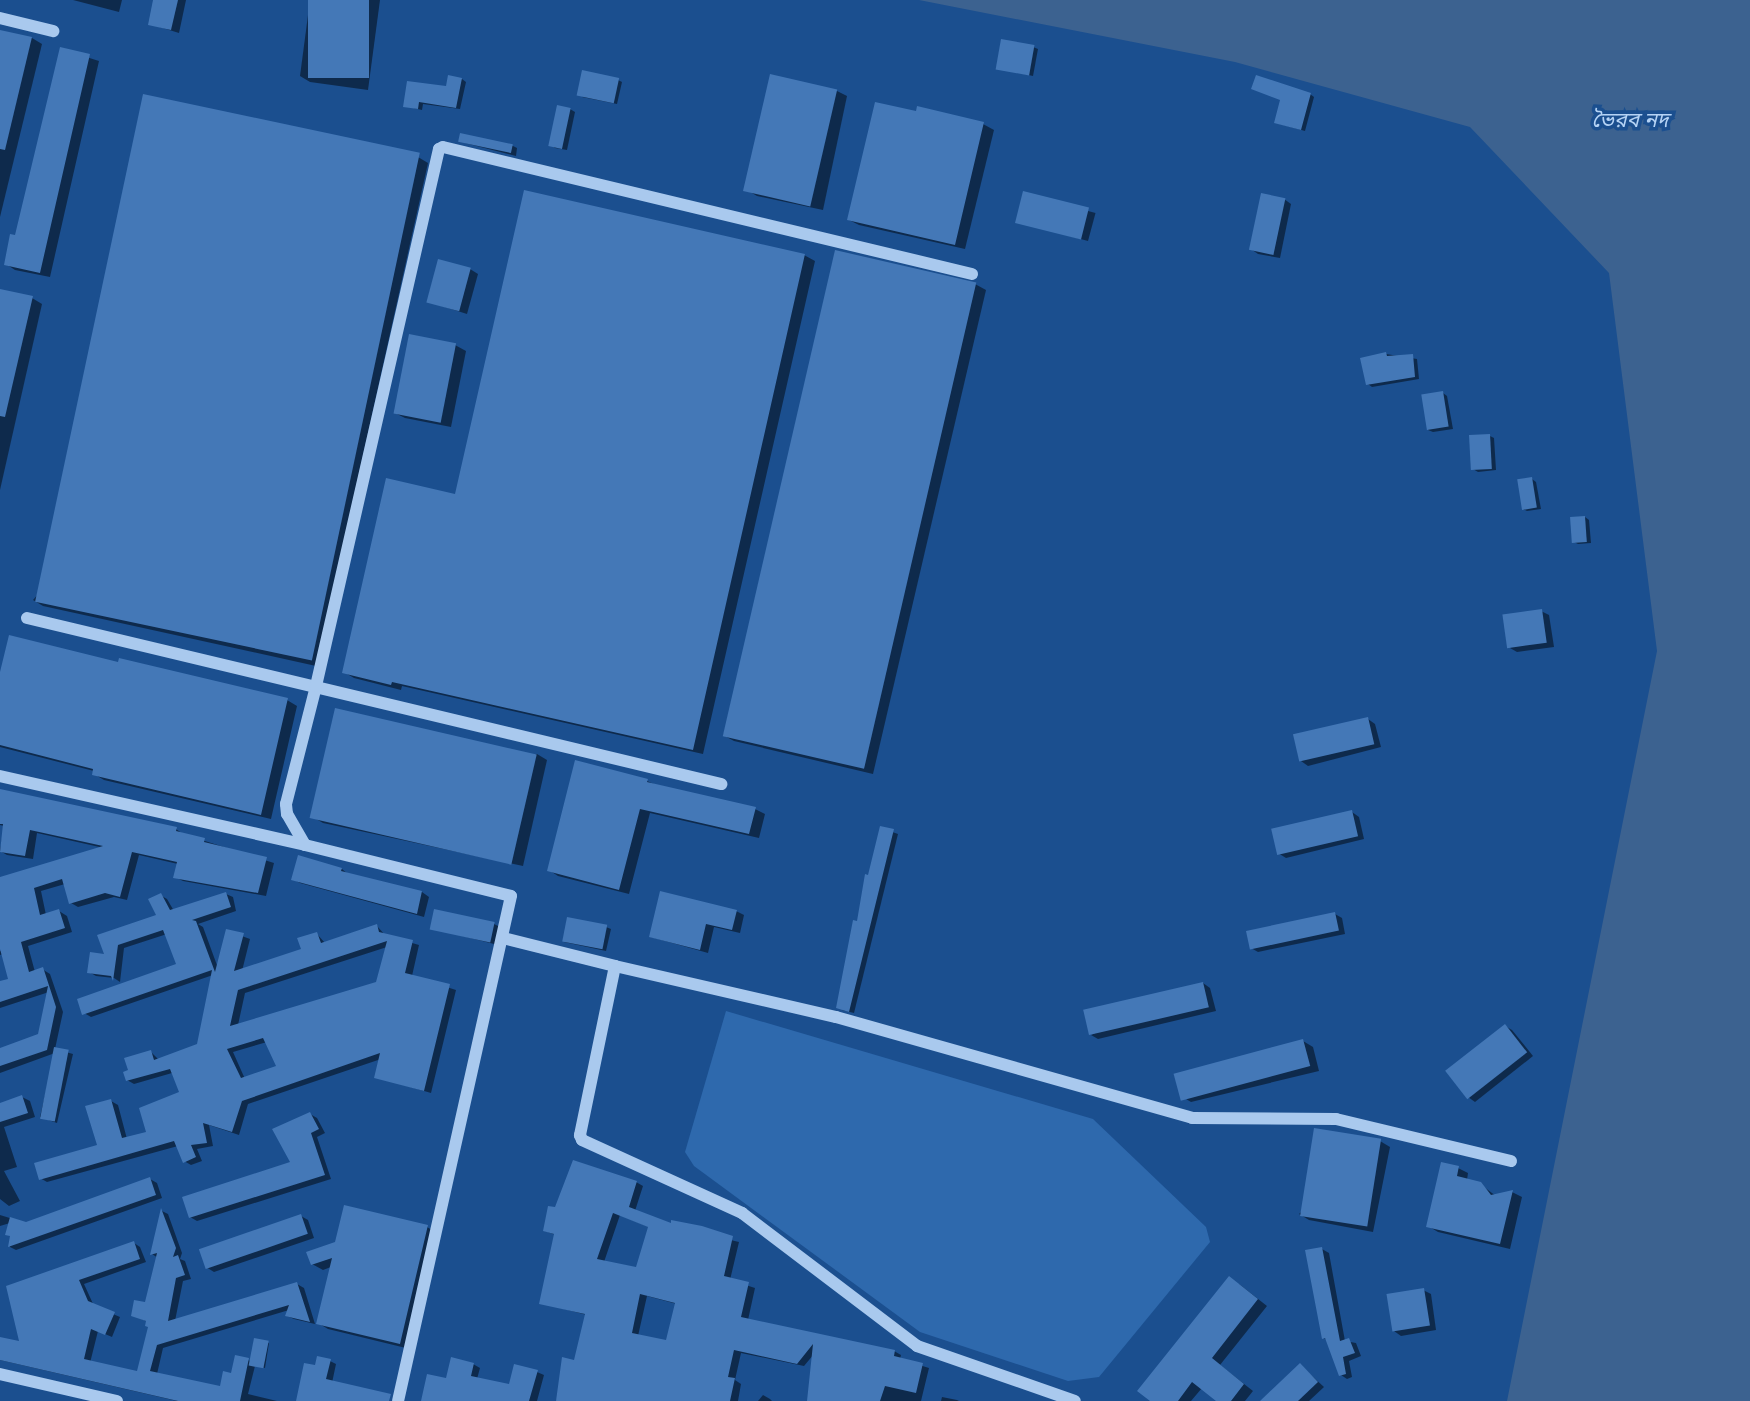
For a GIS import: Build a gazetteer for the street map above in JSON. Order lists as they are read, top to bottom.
{
  "water": ["ভৈরব নদ"]
}
